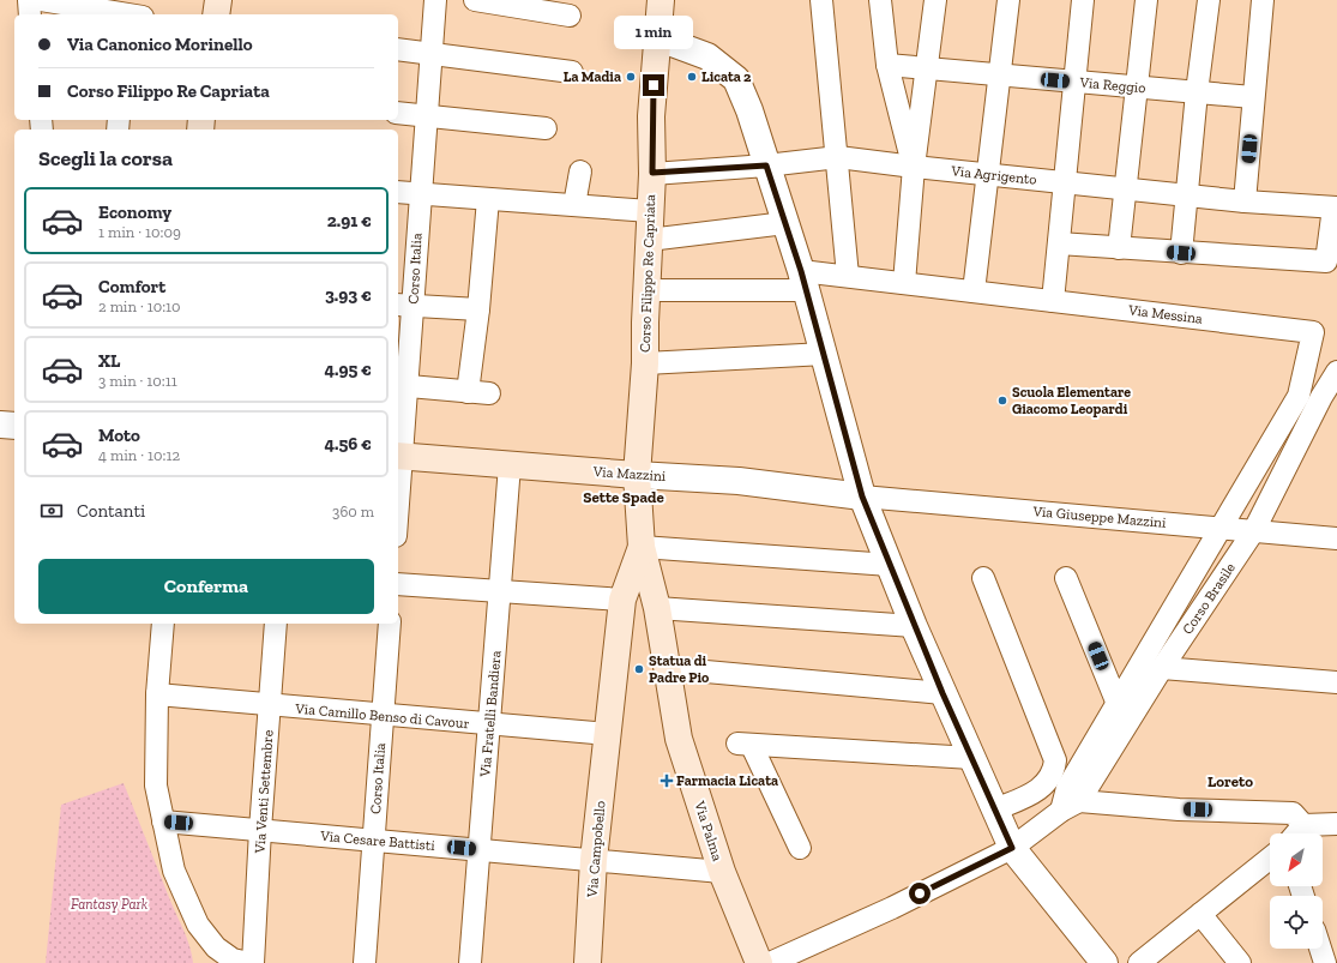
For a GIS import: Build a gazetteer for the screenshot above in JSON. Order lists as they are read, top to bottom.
{
  "streets": {
    "main road": [
      "Corso Filippo Re Capriata",
      "Via Mazzini",
      "Via Palma",
      "Via Campobello"
    ],
    "street": [
      "Via Reggio",
      "Via Agrigento",
      "Corso Italia",
      "Via Messina",
      "Via Giuseppe Mazzini",
      "Corso Brasile",
      "Via Fratelli Bandiera",
      "Via Camillo Benso di Cavour",
      "Via Venti Settembre",
      "Via Cesare Battisti"
    ]
  },
  "crossings": [
    ["Via Agrigento", "Corso Filippo Re Capriata"],
    ["Corso Italia", "Via Mazzini"],
    ["Corso Italia", "Via Camillo Benso di Cavour"],
    ["Corso Italia", "Via Cesare Battisti"],
    ["Corso Filippo Re Capriata", "Via Messina"],
    ["Corso Filippo Re Capriata", "Via Mazzini"],
    ["Corso Filippo Re Capriata", "Via Camillo Benso di Cavour"],
    ["Corso Filippo Re Capriata", "Via Palma"],
    ["Corso Filippo Re Capriata", "Via Campobello"],
    ["Via Messina", "Via Giuseppe Mazzini"],
    ["Via Messina", "Corso Brasile"],
    ["Via Mazzini", "Via Giuseppe Mazzini"],
    ["Via Mazzini", "Via Fratelli Bandiera"],
    ["Via Giuseppe Mazzini", "Corso Brasile"],
    ["Via Fratelli Bandiera", "Via Camillo Benso di Cavour"],
    ["Via Fratelli Bandiera", "Via Cesare Battisti"],
    ["Via Camillo Benso di Cavour", "Via Venti Settembre"],
    ["Via Camillo Benso di Cavour", "Via Campobello"],
    ["Via Venti Settembre", "Via Cesare Battisti"],
    ["Via Palma", "Via Cesare Battisti"],
    ["Via Cesare Battisti", "Via Campobello"]
  ],
  "districts": ["Sette Spade", "Loreto"],
  "parks": ["Fantasy Park"],
  "places": {
    "other": [
      "La Madia",
      "Licata 2",
      "Scuola Elementare Giacomo Leopardi",
      "Statua di Padre Pio"
    ],
    "health": ["Farmacia Licata"]
  },
  "north": "bottom left",
  "page": {
    "banner": ["Via Canonico Morinello", "Corso Filippo Re Capriata"],
    "bubble": "1 min",
    "heading": "Scegli la corsa",
    "list": [
      {
        "name": "Economy",
        "note": "1 min · 10:09",
        "value": "2.91 €"
      },
      {
        "name": "Comfort",
        "note": "2 min · 10:10",
        "value": "3.93 €"
      },
      {
        "name": "XL",
        "note": "3 min · 10:11",
        "value": "4.95 €"
      },
      {
        "name": "Moto",
        "note": "4 min · 10:12",
        "value": "4.56 €"
      }
    ],
    "pay": ["Contanti", "360 m"],
    "buttons": "Conferma"
  }
}
